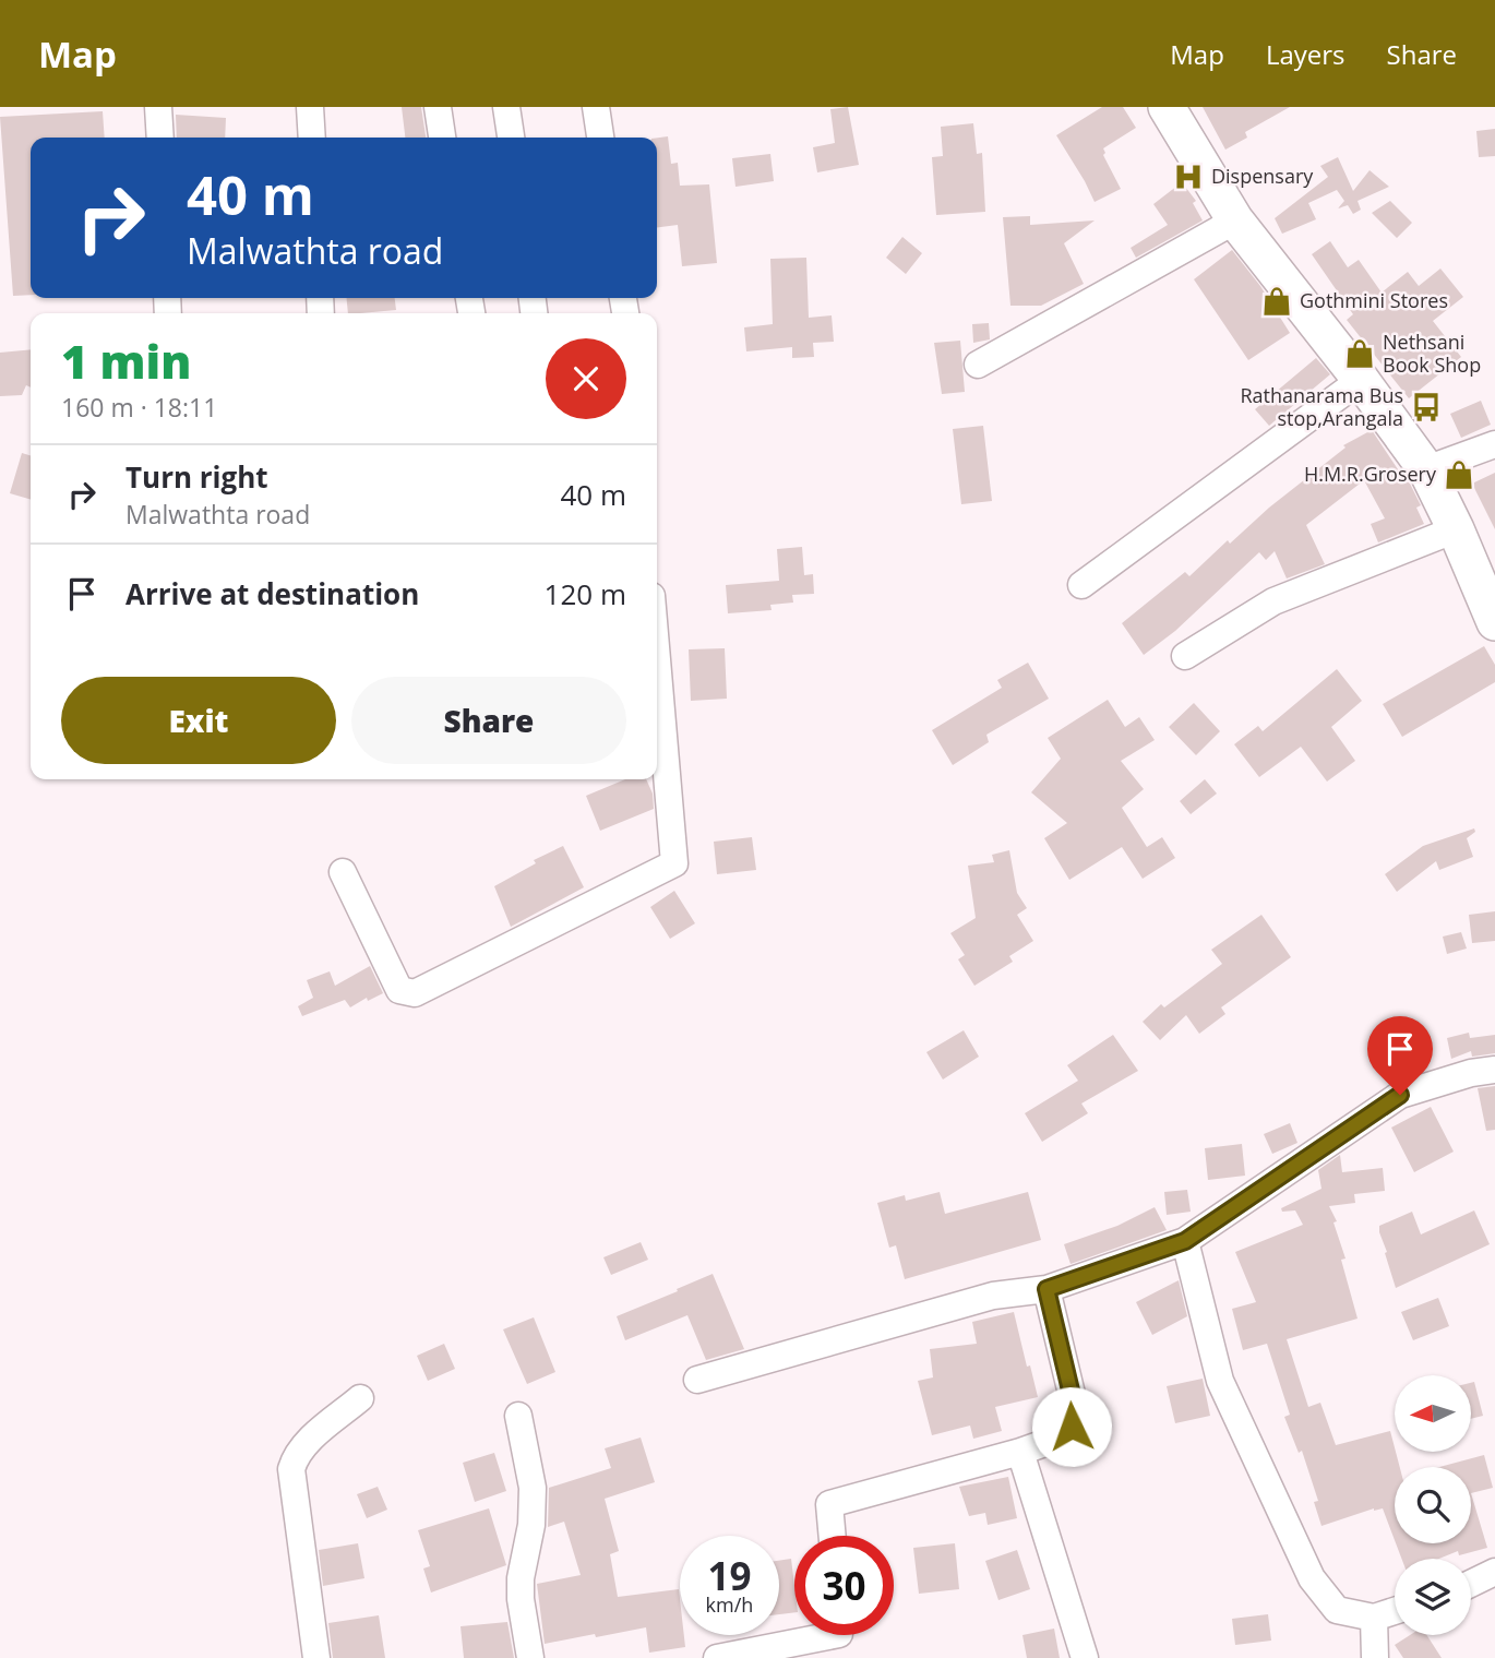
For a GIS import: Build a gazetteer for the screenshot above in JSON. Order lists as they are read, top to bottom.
{
  "places": {
    "hospital": ["Dispensary"],
    "shop": ["Gothmini Stores", "Nethsani Book Shop", "H.M.R.Grosery"],
    "bus stop": ["Rathanarama Bus stop,Arangala"]
  },
  "north": "left",
  "page": {
    "header": "Map",
    "nav": ["Map", "Layers", "Share"],
    "turn": ["40 m", "Malwathta road"],
    "heading": ["1 min", "160 m · 18:11"],
    "list": [
      {
        "name": "Turn right",
        "note": "Malwathta road",
        "value": "40 m"
      },
      {
        "name": "Arrive at destination",
        "value": "120 m"
      }
    ],
    "buttons": ["Exit", "Share"],
    "speed": "19 km/h",
    "limit": "30"
  }
}
